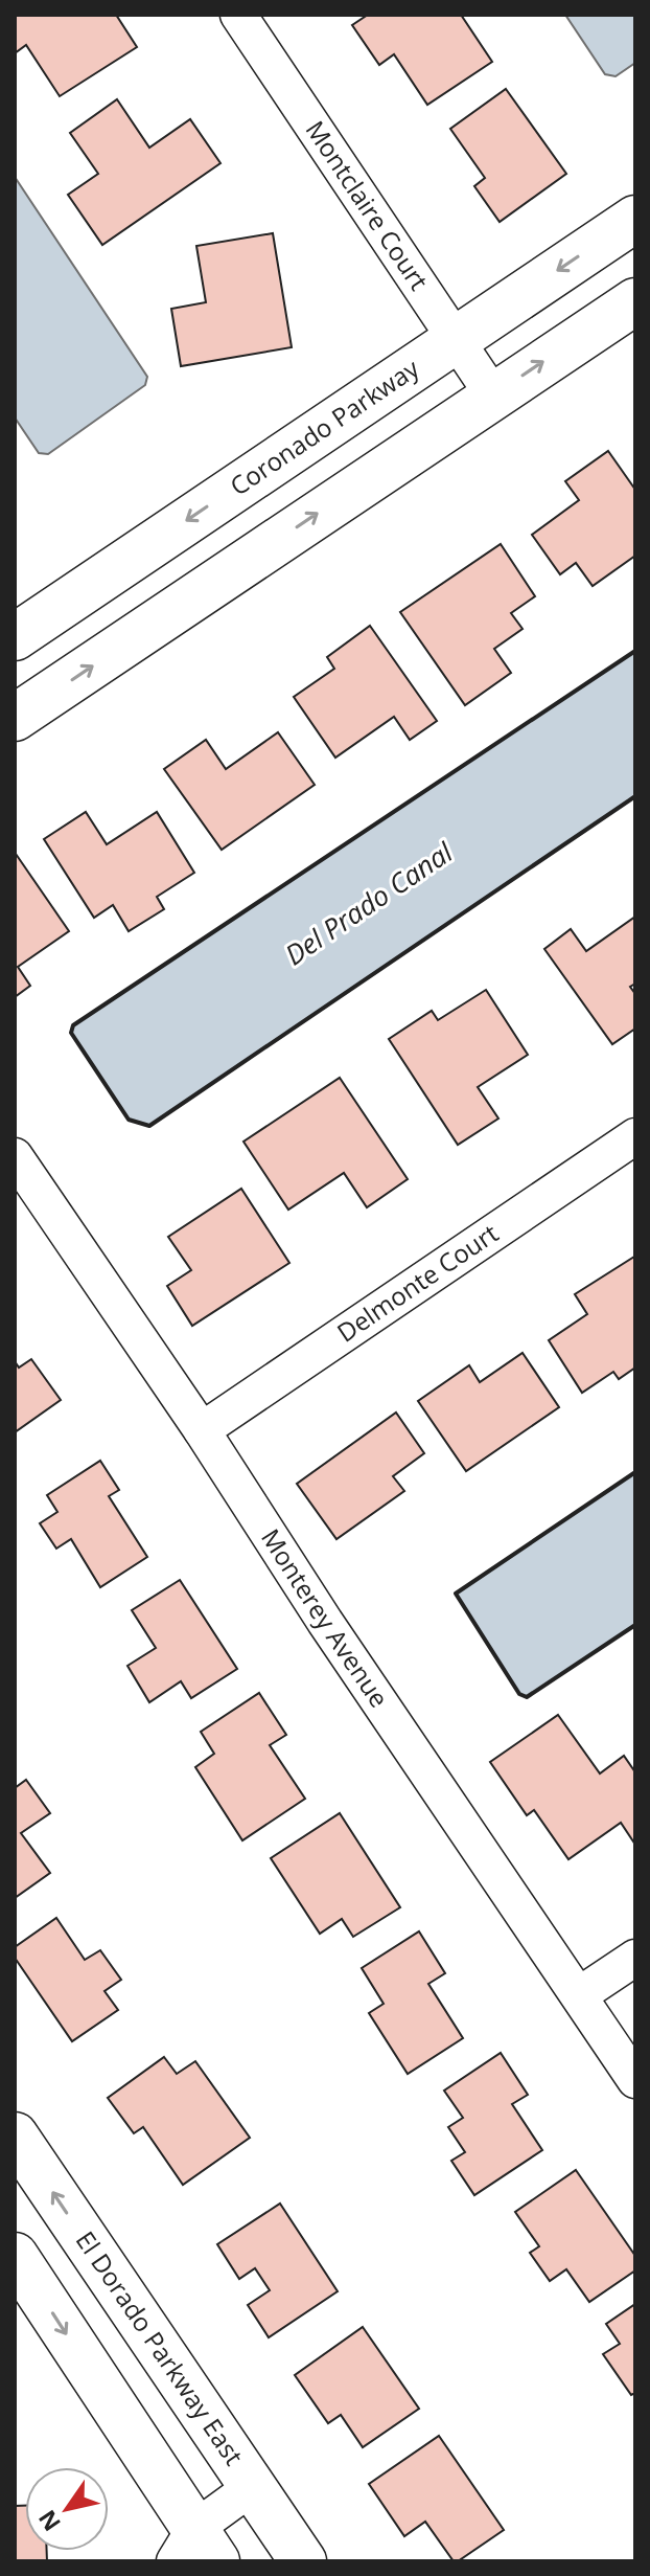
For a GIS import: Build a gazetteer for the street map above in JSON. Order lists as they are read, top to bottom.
{
  "streets": {
    "street": [
      "Montclaire Court",
      "Coronado Parkway",
      "Delmonte Court",
      "Monterey Avenue",
      "El Dorado Parkway East"
    ]
  },
  "crossings": [
    ["Montclaire Court", "Coronado Parkway"],
    ["Delmonte Court", "Monterey Avenue"]
  ],
  "water": ["Del Prado Canal"],
  "north": "bottom left"
}
